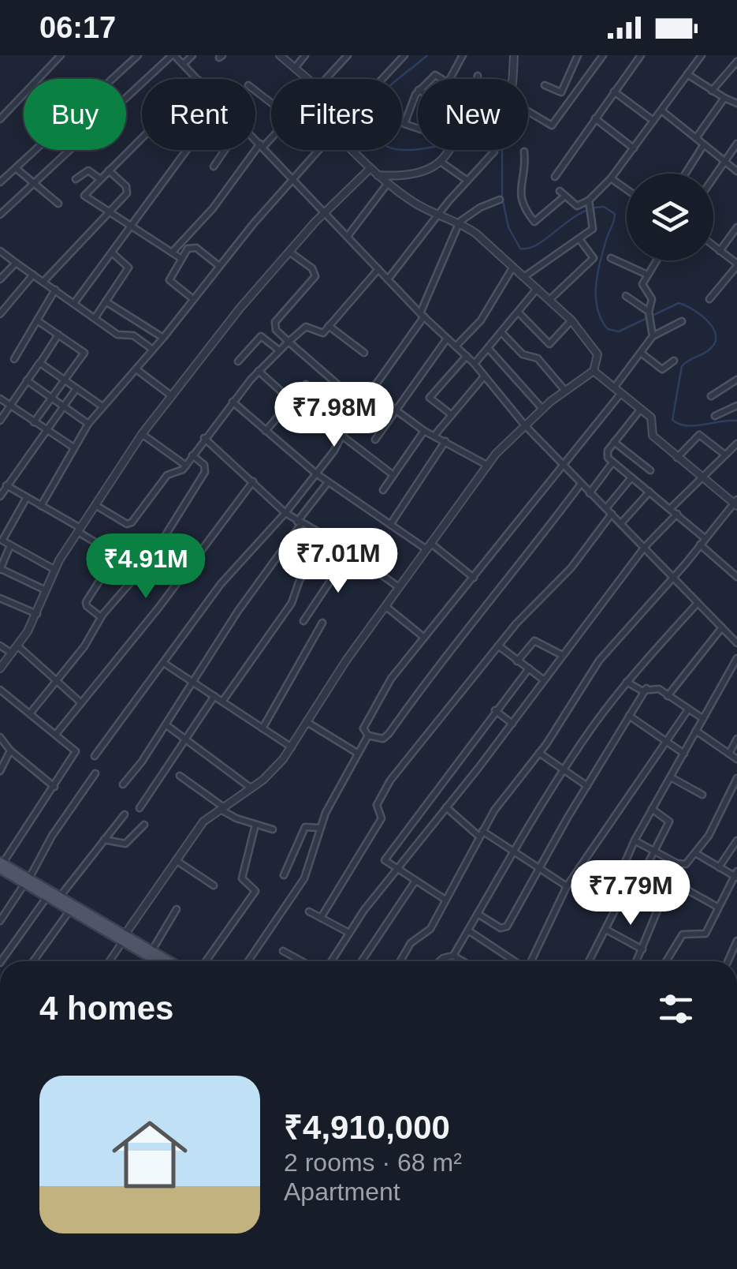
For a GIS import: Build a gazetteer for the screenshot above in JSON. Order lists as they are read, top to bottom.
{
  "page": {
    "status": "06:17",
    "chip": [
      "Buy",
      "Rent",
      "Filters",
      "New"
    ],
    "price": [
      "₹7.98M",
      "₹7.01M",
      "₹4.91M",
      "₹7.79M"
    ],
    "heading": "4 homes",
    "list": [
      {
        "name": "₹4,910,000",
        "note": "2 rooms · 68 m² · Apartment"
      }
    ]
  }
}
